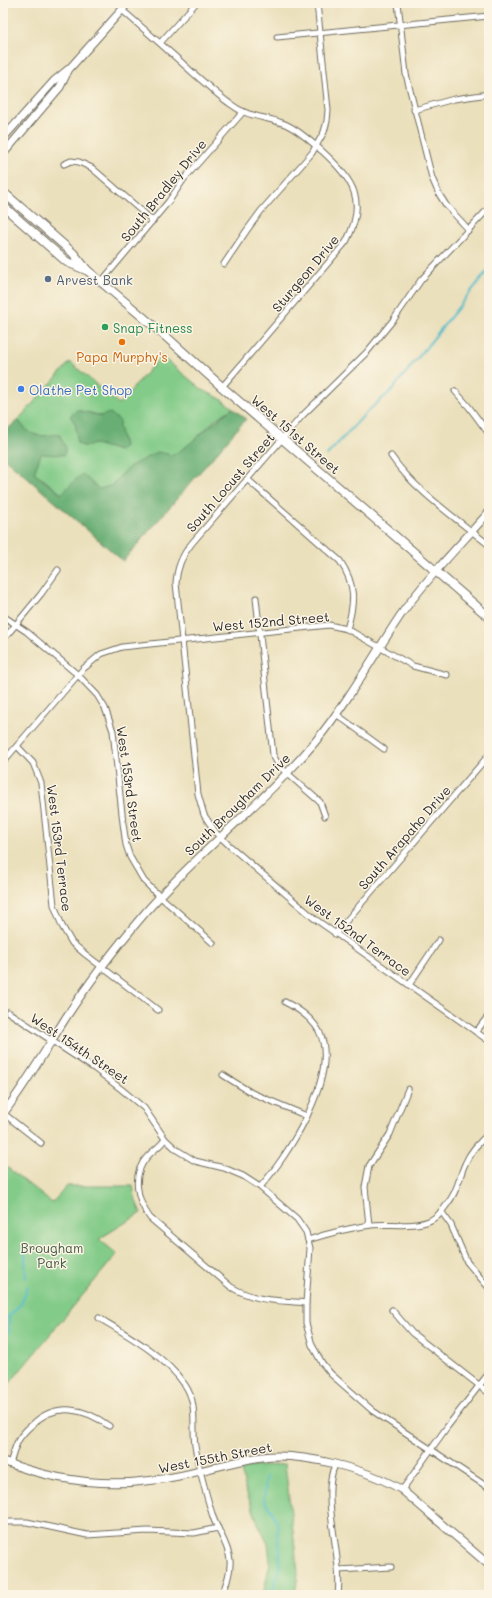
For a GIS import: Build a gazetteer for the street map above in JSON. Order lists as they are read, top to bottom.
{
  "streets": {
    "main road": ["West 151st Street"],
    "street": [
      "South Bradley Drive",
      "Sturgeon Drive",
      "South Locust Street",
      "West 152nd Street",
      "West 153rd Street",
      "South Brougham Drive",
      "South Arapaho Drive",
      "West 153rd Terrace",
      "West 152nd Terrace",
      "West 154th Street",
      "West 155th Street"
    ]
  },
  "crossings": [
    ["South Bradley Drive", "Sturgeon Drive"],
    ["South Bradley Drive", "West 151st Street"],
    ["Sturgeon Drive", "West 151st Street"],
    ["West 151st Street", "South Locust Street"],
    ["West 151st Street", "South Brougham Drive"],
    ["South Locust Street", "West 152nd Street"],
    ["South Locust Street", "South Brougham Drive"],
    ["South Locust Street", "West 152nd Terrace"],
    ["West 152nd Street", "West 153rd Street"],
    ["West 152nd Street", "South Brougham Drive"],
    ["West 152nd Street", "West 153rd Terrace"],
    ["West 153rd Street", "South Brougham Drive"],
    ["South Brougham Drive", "West 153rd Terrace"],
    ["South Brougham Drive", "West 152nd Terrace"],
    ["South Brougham Drive", "West 154th Street"],
    ["South Arapaho Drive", "West 152nd Terrace"]
  ],
  "parks": ["Brougham Park"],
  "places": [
    "Arvest Bank",
    "Snap Fitness",
    "Papa Murphy's",
    "Olathe Pet Shop"
  ]
}
